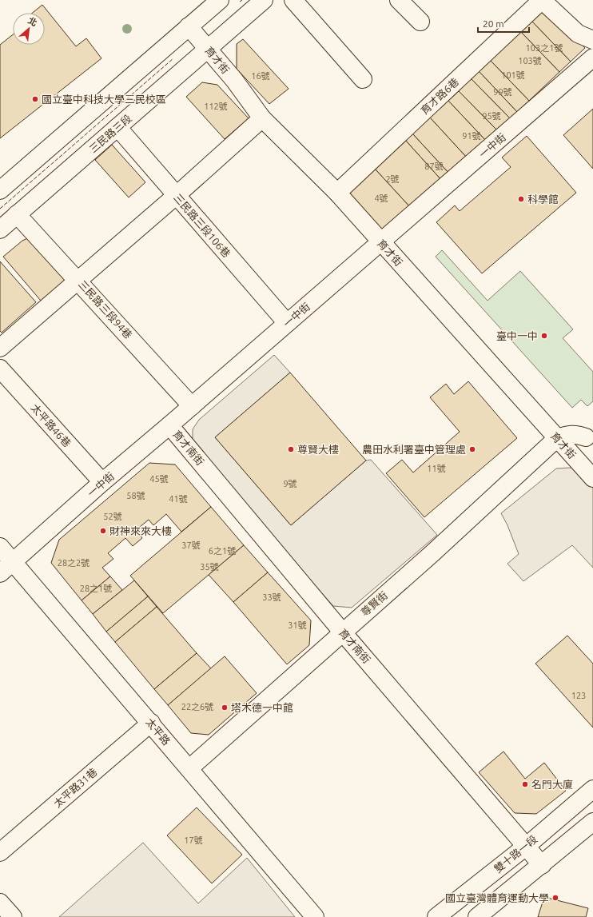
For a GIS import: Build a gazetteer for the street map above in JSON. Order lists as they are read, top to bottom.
{
  "streets": {
    "street": [
      "育才街",
      "育才路6巷",
      "三民路三段",
      "一中街",
      "三民路三段106巷",
      "三民路三段94巷",
      "太平路46巷",
      "育才南街",
      "尊賢街",
      "太平路",
      "太平路31巷",
      "雙十路一段"
    ]
  },
  "crossings": [
    ["育才街", "育才路6巷"],
    ["育才街", "三民路三段"],
    ["育才街", "一中街"],
    ["育才街", "尊賢街"],
    ["三民路三段", "三民路三段106巷"],
    ["三民路三段", "三民路三段94巷"],
    ["一中街", "三民路三段106巷"],
    ["一中街", "三民路三段94巷"],
    ["一中街", "太平路46巷"],
    ["一中街", "育才南街"],
    ["一中街", "太平路"],
    ["育才南街", "尊賢街"],
    ["育才南街", "雙十路一段"],
    ["尊賢街", "太平路"],
    ["太平路", "太平路31巷"]
  ],
  "places": [
    "國立臺中科技大學三民校區",
    "科學館",
    "臺中一中",
    "尊賢大樓",
    "農田水利署臺中管理處",
    "財神來來大樓",
    "塔木德一中館",
    "名門大廈",
    "國立臺灣體育運動大學"
  ],
  "house_numbers": [
    "103之1號",
    "103號",
    "101號",
    "16號",
    "99號",
    "112號",
    "95號",
    "91號",
    "87號",
    "2號",
    "4號",
    "11號",
    "45號",
    "9號",
    "58號",
    "41號",
    "52號",
    "37號",
    "6之1號",
    "28之2號",
    "35號",
    "28之1號",
    "33號",
    "31號",
    "123",
    "22之6號",
    "17號"
  ],
  "scale_bar": "20 m",
  "north": "top right"
}
